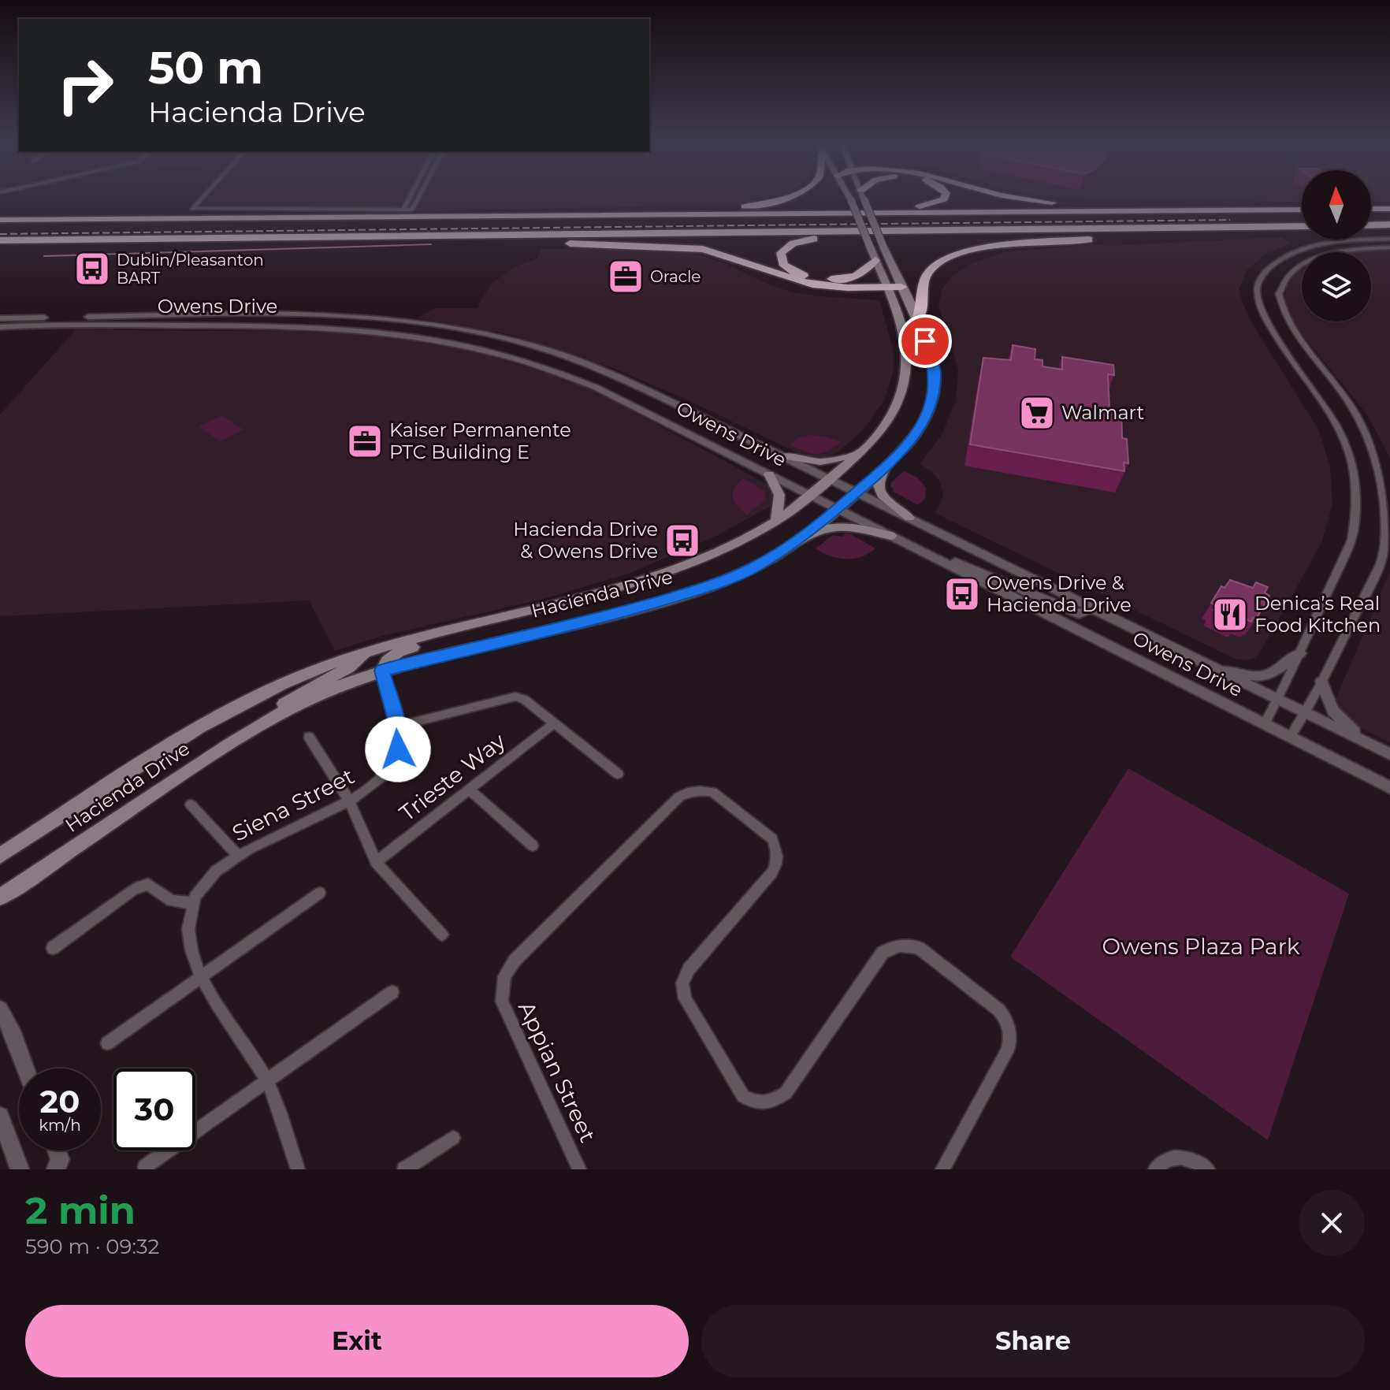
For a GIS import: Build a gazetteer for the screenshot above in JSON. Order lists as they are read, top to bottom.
{
  "streets": {
    "main road": ["Hacienda Drive"],
    "street": [
      "Owens Drive",
      "Trieste Way",
      "Siena Street",
      "Appian Street"
    ]
  },
  "crossings": [
    ["Owens Drive", "Hacienda Drive"],
    ["Hacienda Drive", "Siena Street"]
  ],
  "parks": ["Owens Plaza Park"],
  "places": {
    "bus stop": ["Dublin/Pleasanton BART", "Hacienda Drive & Owens Drive", "Owens Drive & Hacienda Drive"],
    "office": ["Oracle", "Kaiser Permanente PTC Building E"],
    "supermarket": ["Walmart"],
    "restaurant": ["Denica’s Real Food Kitchen"]
  },
  "north": "top",
  "page": {
    "turn": ["50 m", "Hacienda Drive"],
    "speed": "20 km/h",
    "limit": "30",
    "heading": ["2 min", "590 m · 09:32"],
    "buttons": ["Exit", "Share"]
  }
}
